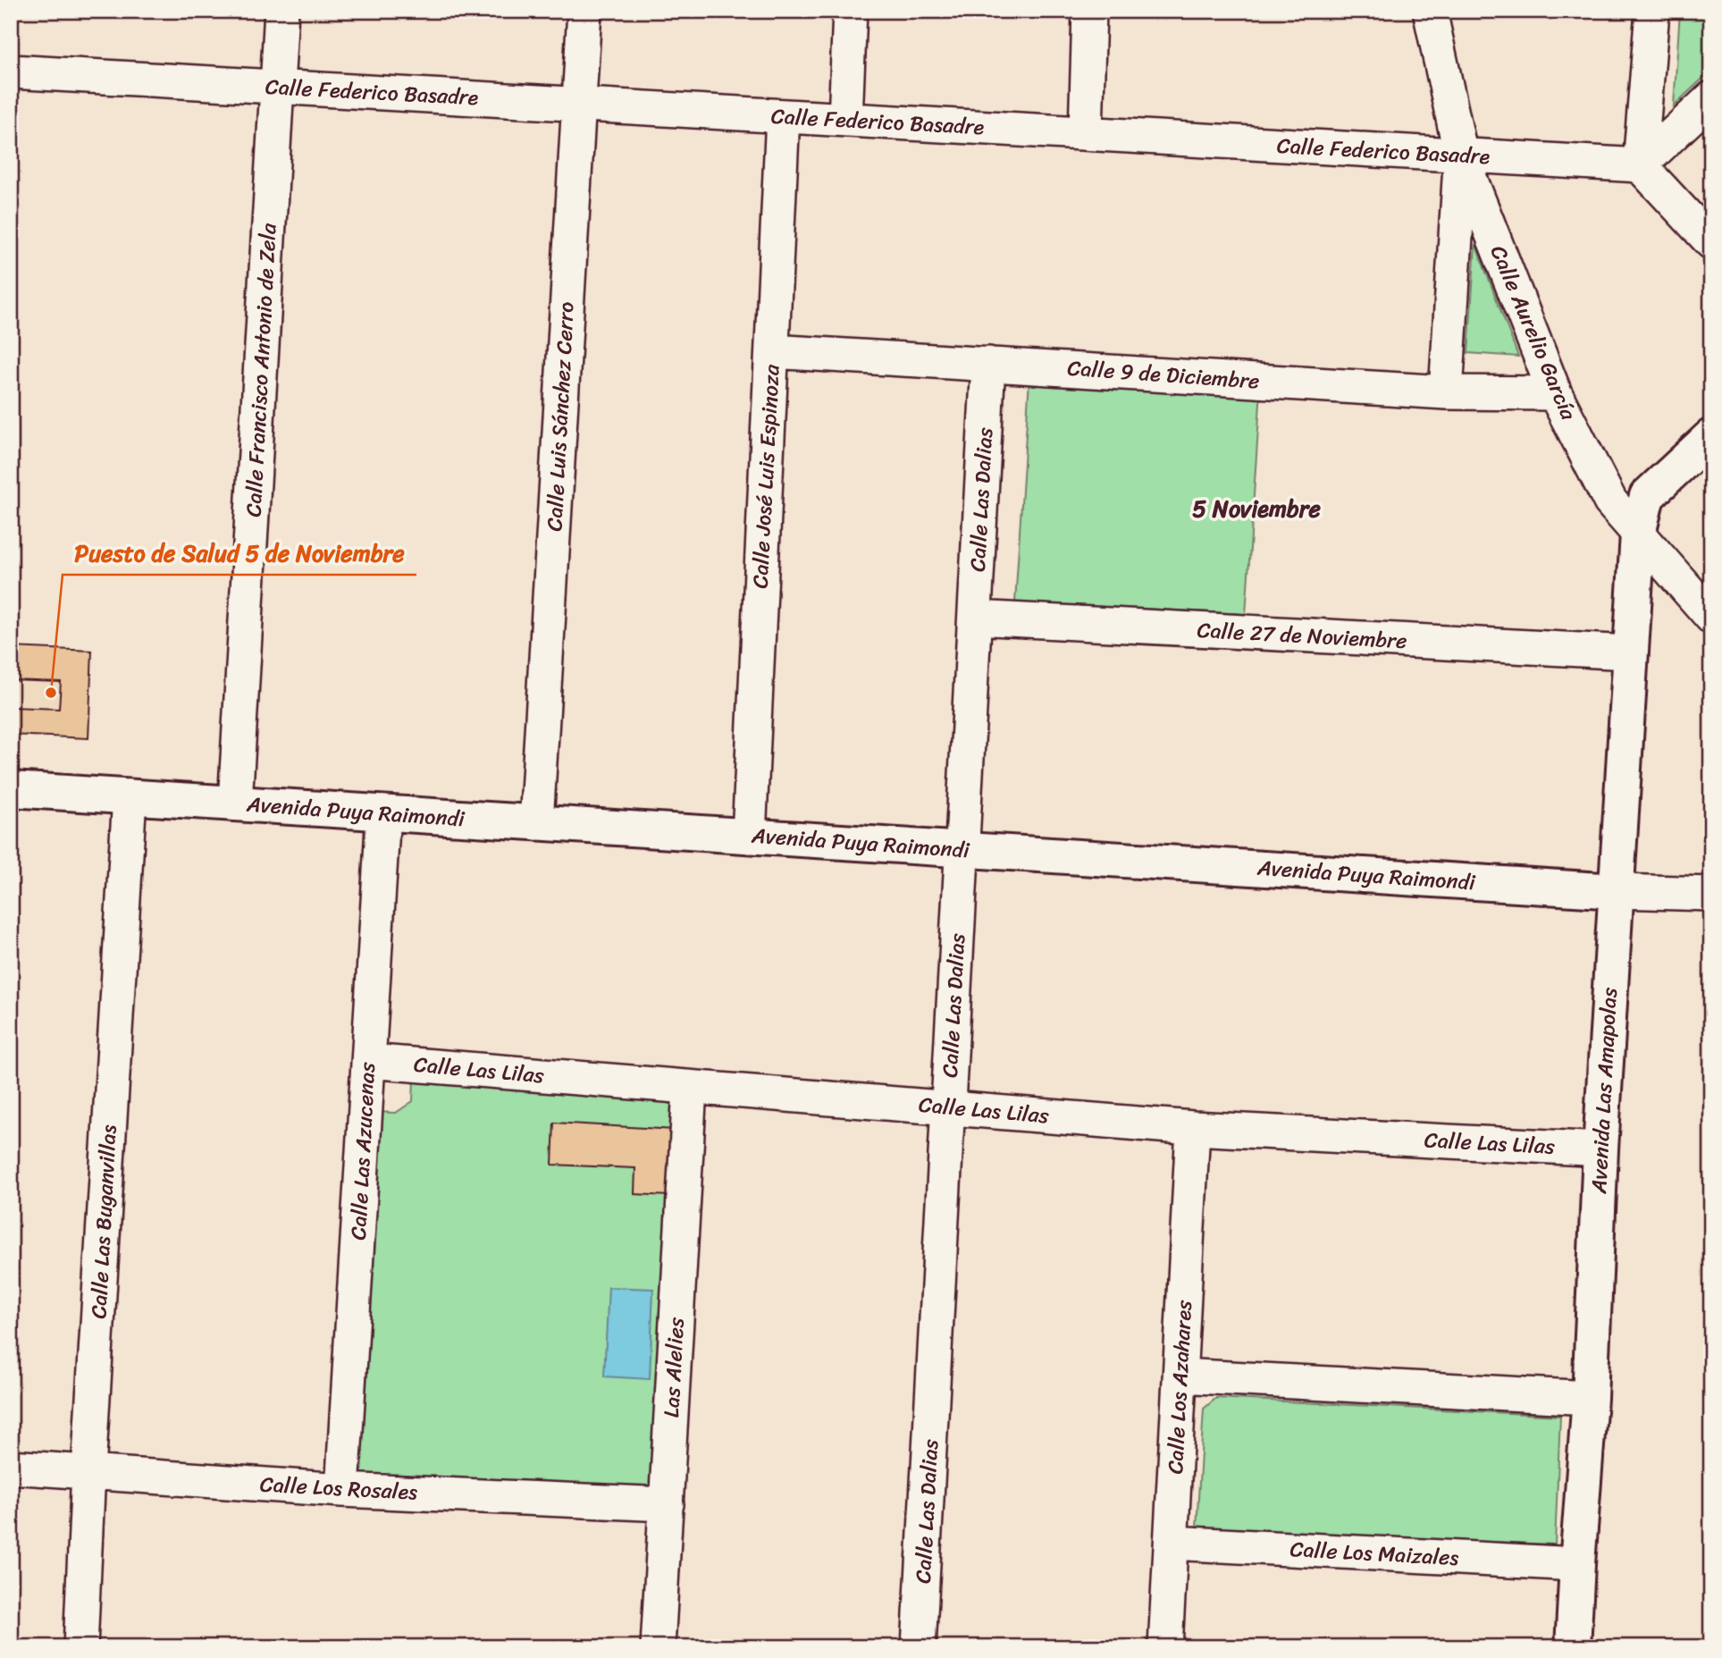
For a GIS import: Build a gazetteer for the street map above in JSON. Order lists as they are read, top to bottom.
{
  "streets": {
    "street": [
      "Calle Federico Basadre",
      "Calle Aurelio García",
      "Calle Francisco Antonio de Zela",
      "Calle 9 de Diciembre",
      "Calle Luis Sánchez Cerro",
      "Calle José Luis Espinoza",
      "Calle Las Dalias",
      "Calle 27 de Noviembre",
      "Avenida Puya Raimondi",
      "Calle Las Lilas",
      "Avenida Las Amapolas",
      "Calle Las Azucenas",
      "Calle Las Buganvillas",
      "Las Alelies",
      "Calle Los Azahares",
      "Calle Los Rosales",
      "Calle Los Maizales"
    ]
  },
  "crossings": [
    ["Calle Federico Basadre", "Calle Aurelio García"],
    ["Calle Federico Basadre", "Calle Francisco Antonio de Zela"],
    ["Calle Federico Basadre", "Calle Luis Sánchez Cerro"],
    ["Calle Federico Basadre", "Calle José Luis Espinoza"],
    ["Calle Aurelio García", "Calle 9 de Diciembre"],
    ["Calle Aurelio García", "Avenida Las Amapolas"],
    ["Calle Francisco Antonio de Zela", "Avenida Puya Raimondi"],
    ["Calle 9 de Diciembre", "Calle José Luis Espinoza"],
    ["Calle 9 de Diciembre", "Calle Las Dalias"],
    ["Calle Luis Sánchez Cerro", "Avenida Puya Raimondi"],
    ["Calle José Luis Espinoza", "Avenida Puya Raimondi"],
    ["Calle Las Dalias", "Calle 27 de Noviembre"],
    ["Calle Las Dalias", "Avenida Puya Raimondi"],
    ["Calle Las Dalias", "Calle Las Lilas"],
    ["Calle 27 de Noviembre", "Avenida Las Amapolas"],
    ["Avenida Puya Raimondi", "Avenida Las Amapolas"],
    ["Avenida Puya Raimondi", "Calle Las Azucenas"],
    ["Avenida Puya Raimondi", "Calle Las Buganvillas"],
    ["Calle Las Lilas", "Avenida Las Amapolas"],
    ["Calle Las Lilas", "Calle Las Azucenas"],
    ["Calle Las Lilas", "Las Alelies"],
    ["Calle Las Lilas", "Calle Los Azahares"],
    ["Avenida Las Amapolas", "Calle Los Maizales"],
    ["Calle Las Azucenas", "Calle Los Rosales"],
    ["Calle Las Buganvillas", "Calle Los Rosales"],
    ["Las Alelies", "Calle Los Rosales"],
    ["Calle Los Azahares", "Calle Los Maizales"]
  ],
  "districts": ["5 Noviembre"],
  "places": ["Puesto de Salud 5 de Noviembre"]
}
